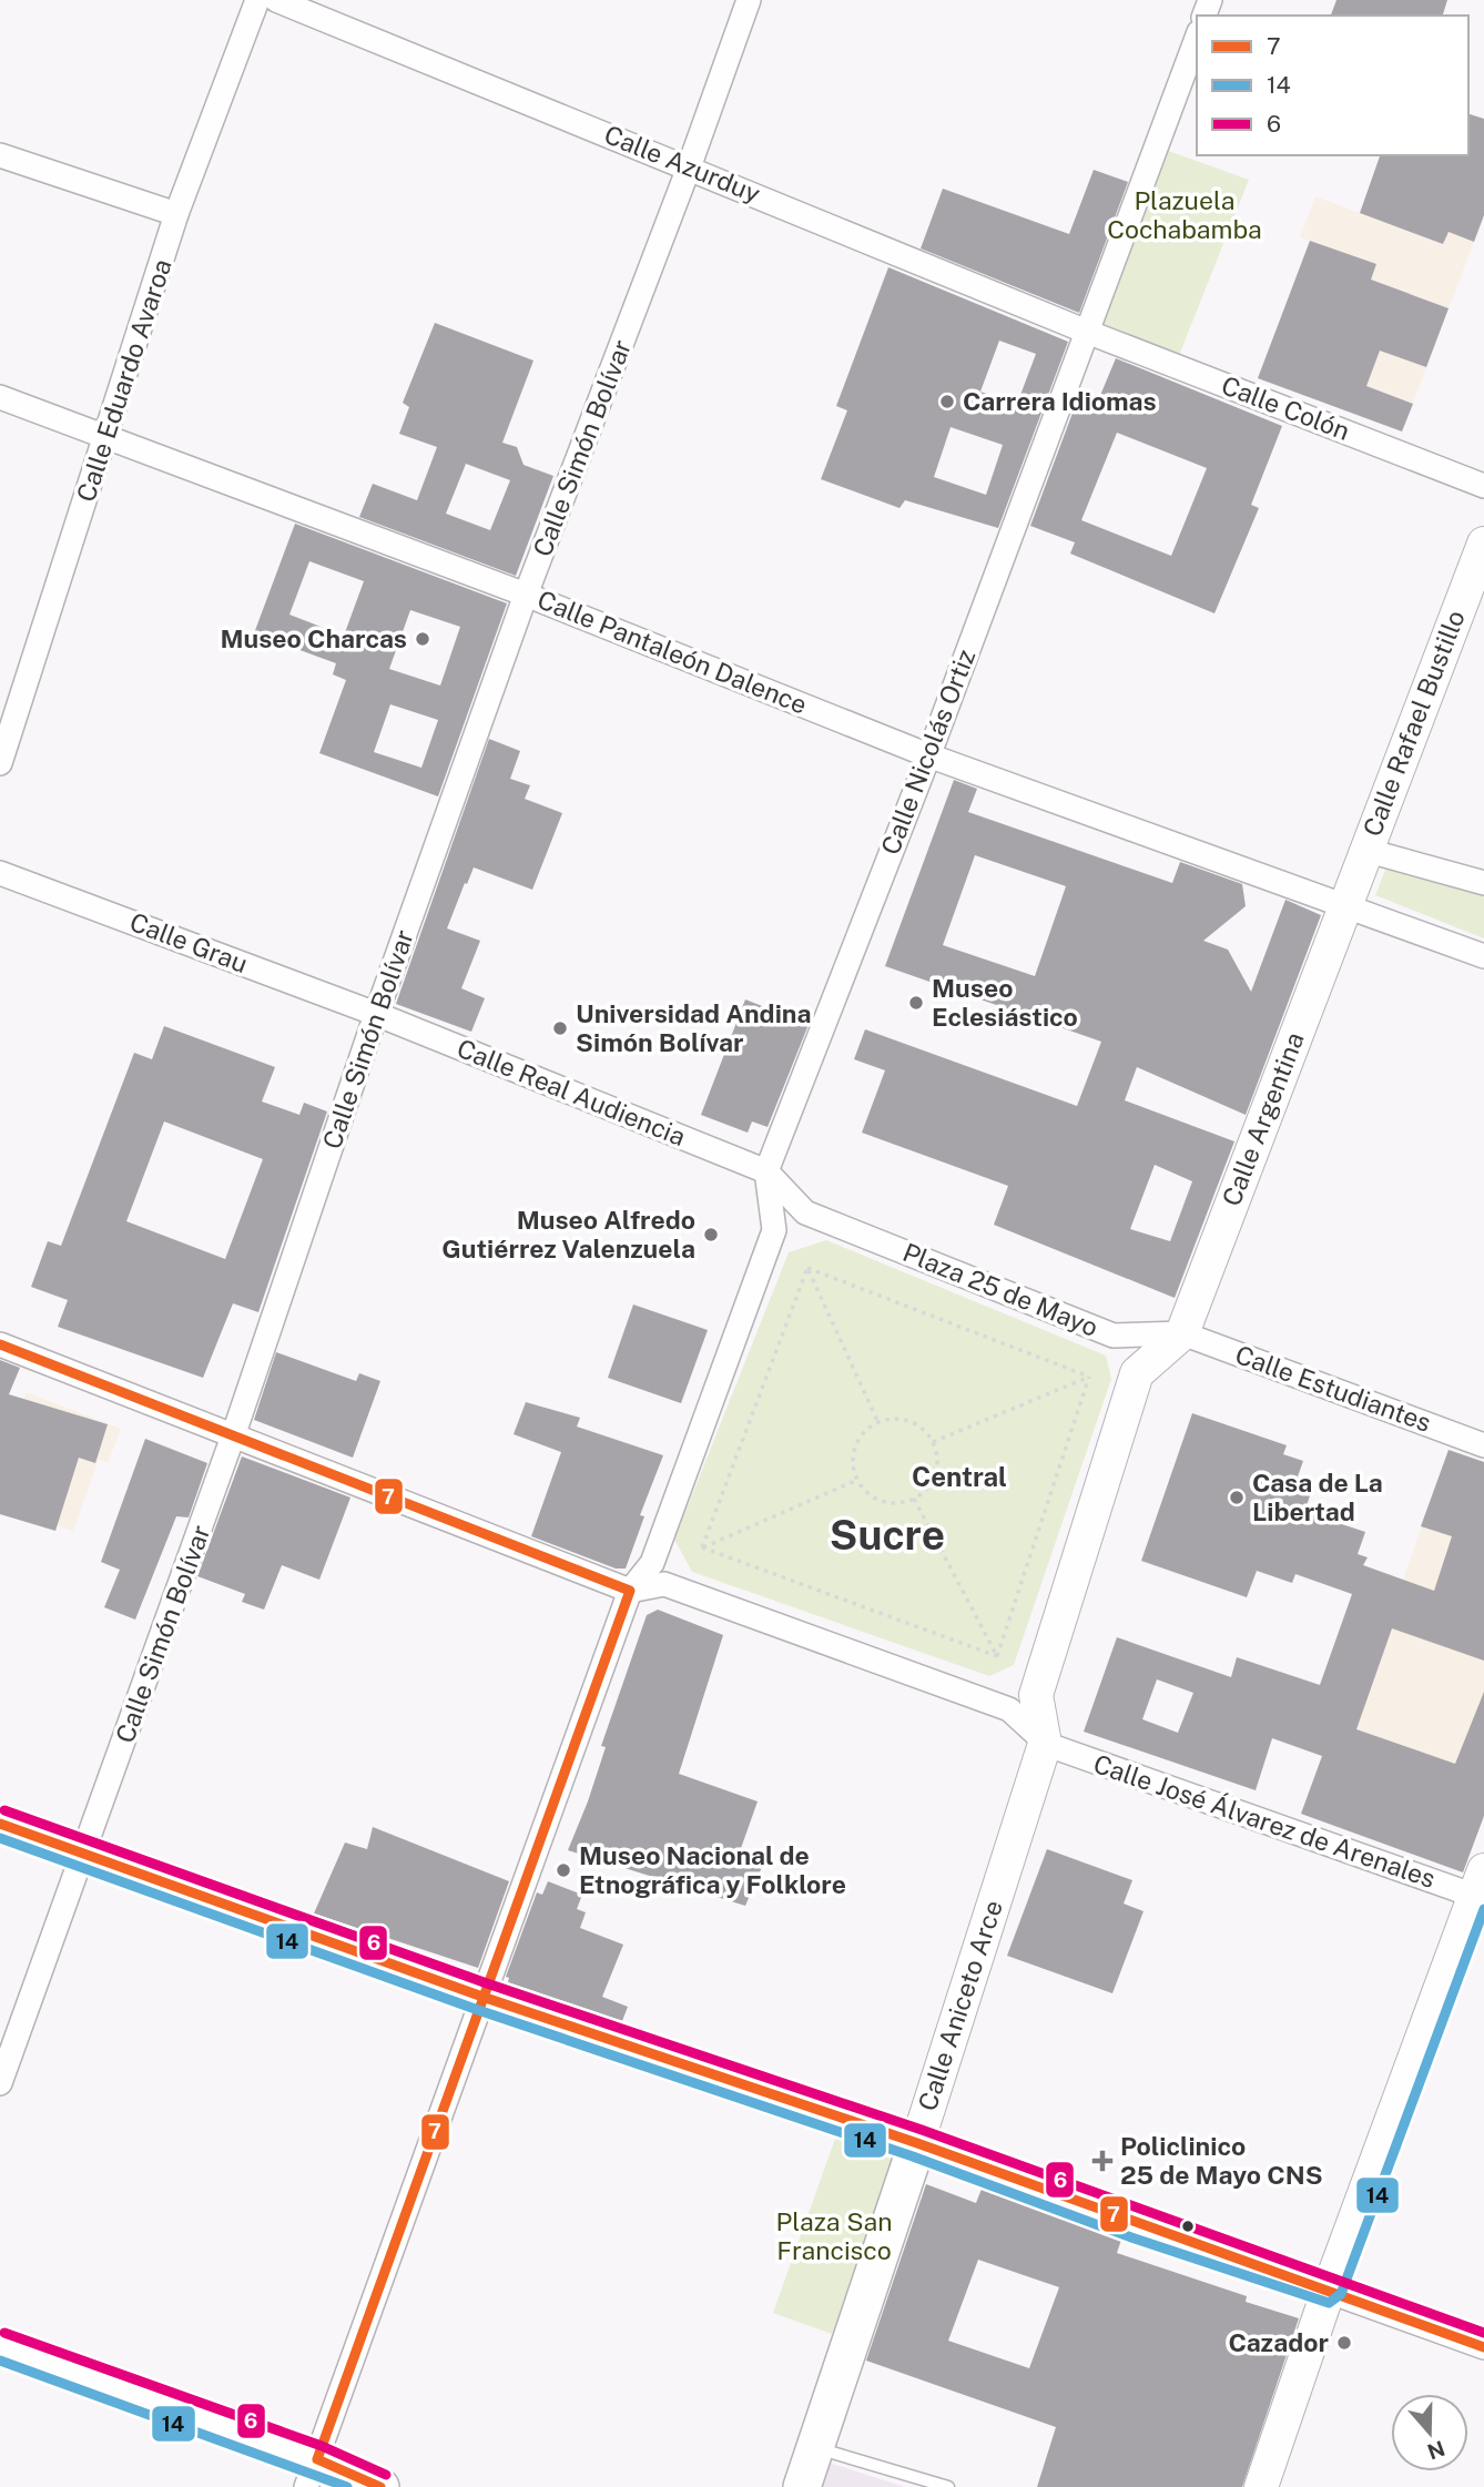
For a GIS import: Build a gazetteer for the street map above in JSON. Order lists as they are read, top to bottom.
{
  "streets": {
    "main road": ["Calle Rafael Bustillo", "Calle Argentina", "Calle Aniceto Arce"],
    "street": [
      "Calle Azurduy",
      "Calle Eduardo Avaroa",
      "Calle Colón",
      "Calle Simón Bolívar",
      "Calle Pantaleón Dalence",
      "Calle Nicolás Ortiz",
      "Calle Grau",
      "Calle Real Audiencia",
      "Plaza 25 de Mayo",
      "Calle Estudiantes",
      "Calle José Álvarez de Arenales"
    ]
  },
  "crossings": [
    ["Calle Azurduy", "Calle Colón"],
    ["Calle Azurduy", "Calle Simón Bolívar"],
    ["Calle Azurduy", "Calle Nicolás Ortiz"],
    ["Calle Eduardo Avaroa", "Calle Pantaleón Dalence"],
    ["Calle Colón", "Calle Nicolás Ortiz"],
    ["Calle Simón Bolívar", "Calle Pantaleón Dalence"],
    ["Calle Simón Bolívar", "Calle Grau"],
    ["Calle Simón Bolívar", "Calle Real Audiencia"],
    ["Calle Pantaleón Dalence", "Calle Rafael Bustillo"],
    ["Calle Pantaleón Dalence", "Calle Nicolás Ortiz"],
    ["Calle Pantaleón Dalence", "Calle Argentina"],
    ["Calle Rafael Bustillo", "Calle Argentina"],
    ["Calle Nicolás Ortiz", "Calle Real Audiencia"],
    ["Calle Nicolás Ortiz", "Plaza 25 de Mayo"],
    ["Calle Grau", "Calle Real Audiencia"],
    ["Calle Real Audiencia", "Plaza 25 de Mayo"],
    ["Calle Argentina", "Plaza 25 de Mayo"],
    ["Calle Argentina", "Calle Estudiantes"],
    ["Plaza 25 de Mayo", "Calle Estudiantes"],
    ["Calle José Álvarez de Arenales", "Calle Aniceto Arce"]
  ],
  "districts": ["Central", "Sucre"],
  "parks": ["Plazuela Cochabamba", "Plaza San Francisco"],
  "places": {
    "other": [
      "Carrera Idiomas",
      "Museo Charcas",
      "Museo Eclesiástico",
      "Universidad Andina Simón Bolívar",
      "Museo Alfredo Gutiérrez Valenzuela",
      "Casa de La Libertad",
      "Museo Nacional de Etnográfica y Folklore",
      "Cazador"
    ],
    "health": ["Policlinico 25 de Mayo CNS"]
  },
  "lines": ["transit line 7", "transit line 6", "transit line 14"],
  "legend": ["7", "14", "6"],
  "north": "bottom"
}
